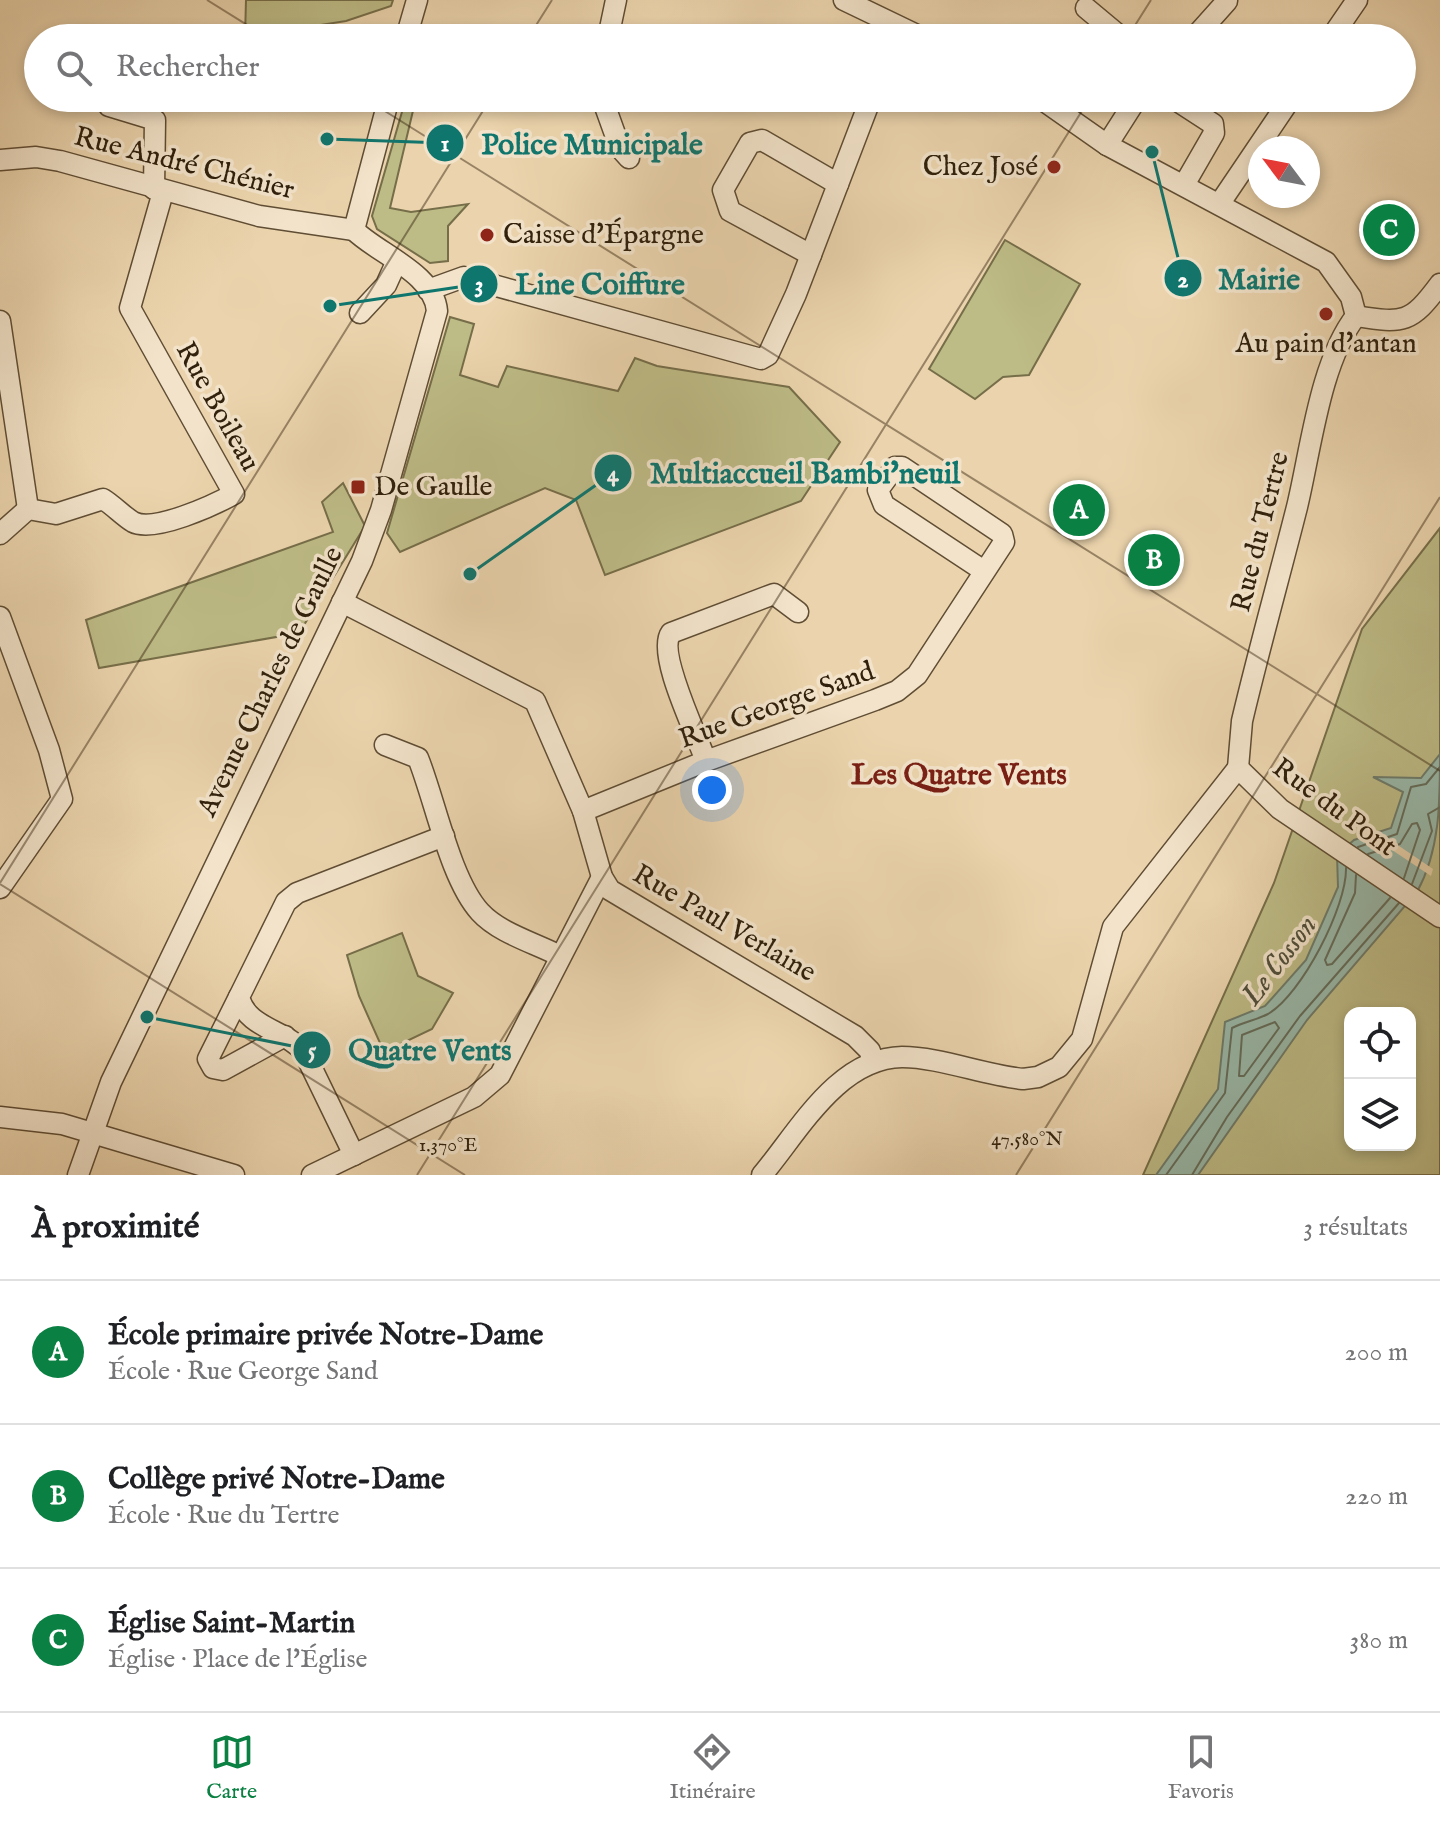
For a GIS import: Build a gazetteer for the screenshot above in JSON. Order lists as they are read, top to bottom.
{
  "streets": {
    "street": [
      "Rue André Chénier",
      "Rue Boileau",
      "Rue du Tertre",
      "Avenue Charles de Gaulle",
      "Rue George Sand",
      "Rue du Pont",
      "Rue Paul Verlaine"
    ]
  },
  "crossings": [
    ["Rue André Chénier", "Rue Boileau"],
    ["Rue du Tertre", "Rue du Pont"],
    ["Avenue Charles de Gaulle", "Rue Paul Verlaine"],
    ["Rue George Sand", "Rue Paul Verlaine"]
  ],
  "districts": ["Les Quatre Vents"],
  "water": ["Le Cosson"],
  "places": {
    "other": [
      "Police Municipale",
      "Mairie",
      "Chez José",
      "Caisse d'Épargne",
      "Line Coiffure",
      "Au pain d'antan",
      "Multiaccueil Bambi'neuil",
      "Quatre Vents"
    ],
    "transit": ["De Gaulle"]
  },
  "north": "top left",
  "page": {
    "search": "Rechercher",
    "pins": ["C", "A", "B"],
    "heading": ["À proximité", "3 résultats"],
    "list": [
      {
        "mark": "A",
        "name": "École primaire privée Notre-Dame",
        "note": "École · Rue George Sand",
        "value": "200 m"
      },
      {
        "mark": "B",
        "name": "Collège privé Notre-Dame",
        "note": "École · Rue du Tertre",
        "value": "220 m"
      },
      {
        "mark": "C",
        "name": "Église Saint-Martin",
        "note": "Église · Place de l'Église",
        "value": "380 m"
      }
    ],
    "nav": ["Carte", "Itinéraire", "Favoris"]
  },
  "coordinates": ["47.580°N", "1.370°E"]
}
